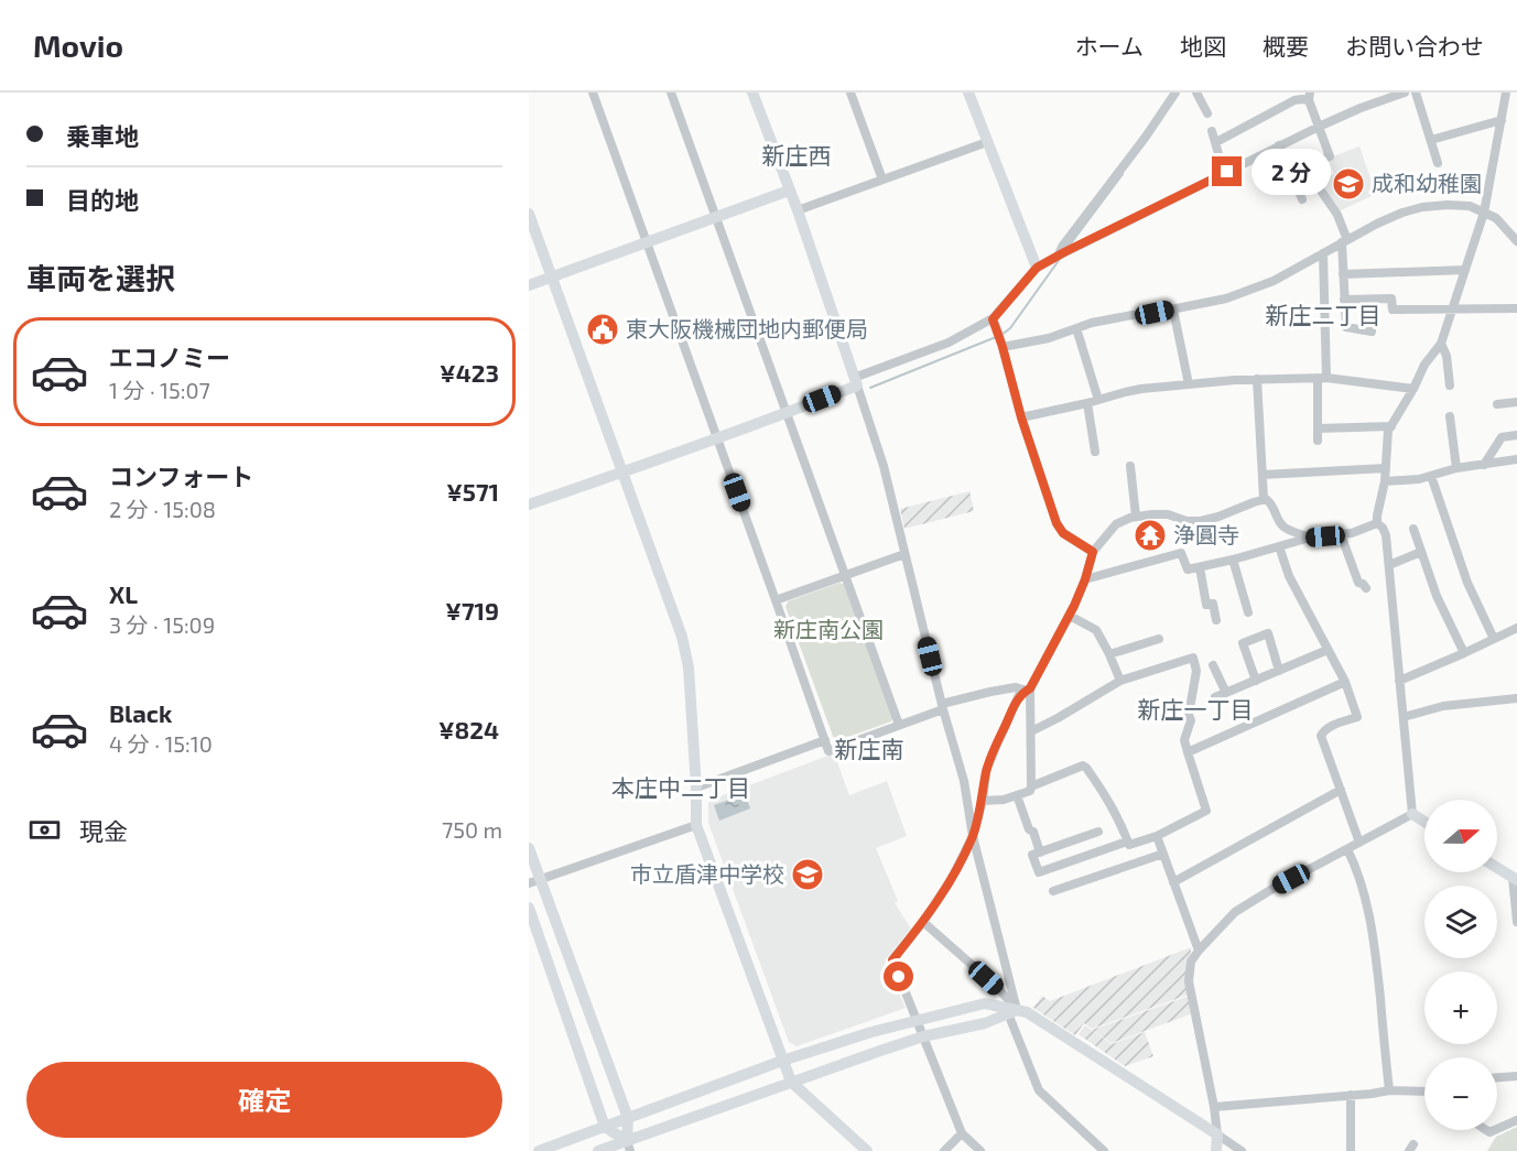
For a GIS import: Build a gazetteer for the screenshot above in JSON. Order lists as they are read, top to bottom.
{
  "districts": [
    "新庄西",
    "新庄二丁目",
    "新庄一丁目",
    "新庄南",
    "本庄中二丁目"
  ],
  "parks": ["新庄南公園"],
  "places": {
    "school or university": ["成和幼稚園", "市立盾津中学校"],
    "public building": ["東大阪機械団地内郵便局"],
    "temple": ["浄圓寺"]
  },
  "north": "right",
  "page": {
    "header": "Movio",
    "nav": [
      "ホーム",
      "地図",
      "概要",
      "お問い合わせ"
    ],
    "banner": ["乗車地", "目的地"],
    "bubble": "2 分",
    "heading": "車両を選択",
    "list": [
      {
        "name": "エコノミー",
        "note": "1 分 · 15:07",
        "value": "¥423"
      },
      {
        "name": "コンフォート",
        "note": "2 分 · 15:08",
        "value": "¥571"
      },
      {
        "name": "XL",
        "note": "3 分 · 15:09",
        "value": "¥719"
      },
      {
        "name": "Black",
        "note": "4 分 · 15:10",
        "value": "¥824"
      }
    ],
    "pay": ["現金", "750 m"],
    "map_buttons": ["+", "−"],
    "buttons": "確定"
  }
}
